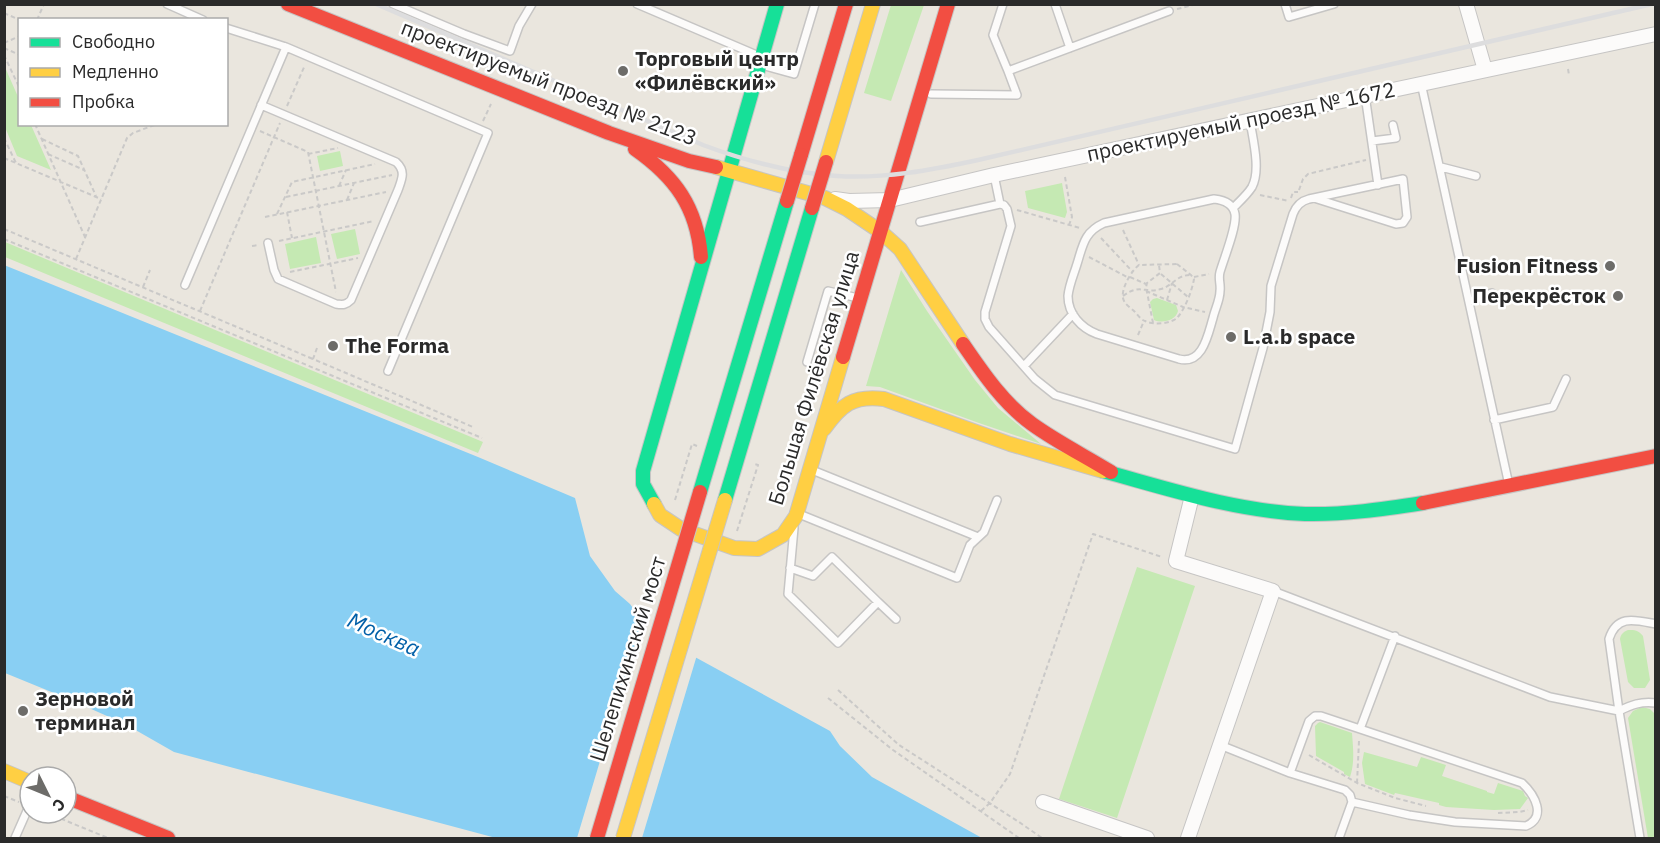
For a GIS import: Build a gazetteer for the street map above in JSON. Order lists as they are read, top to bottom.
{
  "streets": {
    "street": [
      "проектируемый проезд № 2123",
      "проектируемый проезд № 1672",
      "Большая Филёвская улица",
      "Шелепихинский мост"
    ]
  },
  "crossings": [
    ["проектируемый проезд № 2123", "проектируемый проезд № 1672"],
    ["проектируемый проезд № 2123", "Большая Филёвская улица"],
    ["проектируемый проезд № 1672", "Большая Филёвская улица"]
  ],
  "water": ["Москва"],
  "places": [
    "Торговый центр «Филёвский»",
    "Fusion Fitness",
    "Перекрёсток",
    "L.a.b space",
    "The Forma",
    "Зерновой терминал"
  ],
  "legend": ["Свободно", "Медленно", "Пробка"],
  "north": "bottom right"
}
